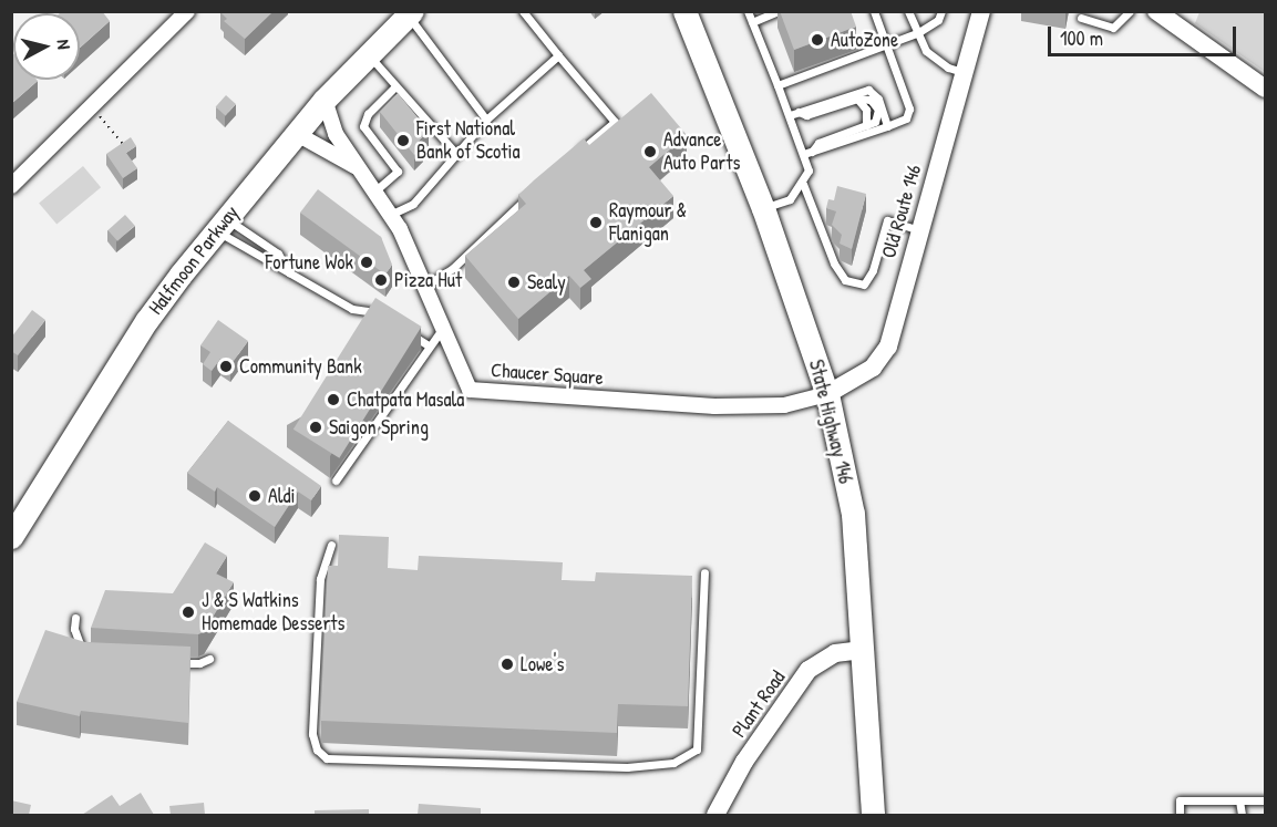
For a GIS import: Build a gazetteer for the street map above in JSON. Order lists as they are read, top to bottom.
{
  "streets": {
    "main road": ["Halfmoon Parkway", "State Highway 146"],
    "street": ["Old Route 146", "Chaucer Square", "Plant Road"]
  },
  "crossings": [
    ["Old Route 146", "Chaucer Square"],
    ["Old Route 146", "State Highway 146"],
    ["Halfmoon Parkway", "Chaucer Square"],
    ["Chaucer Square", "State Highway 146"],
    ["State Highway 146", "Plant Road"]
  ],
  "places": [
    "AutoZone",
    "First National Bank of Scotia",
    "Advance Auto Parts",
    "Raymour & Flanigan",
    "Fortune Wok",
    "Pizza Hut",
    "Sealy",
    "Community Bank",
    "Chatpata Masala",
    "Saigon Spring",
    "Aldi",
    "J & S Watkins Homemade Desserts",
    "Lowe's"
  ],
  "scale_bar": "100 m",
  "north": "right"
}
